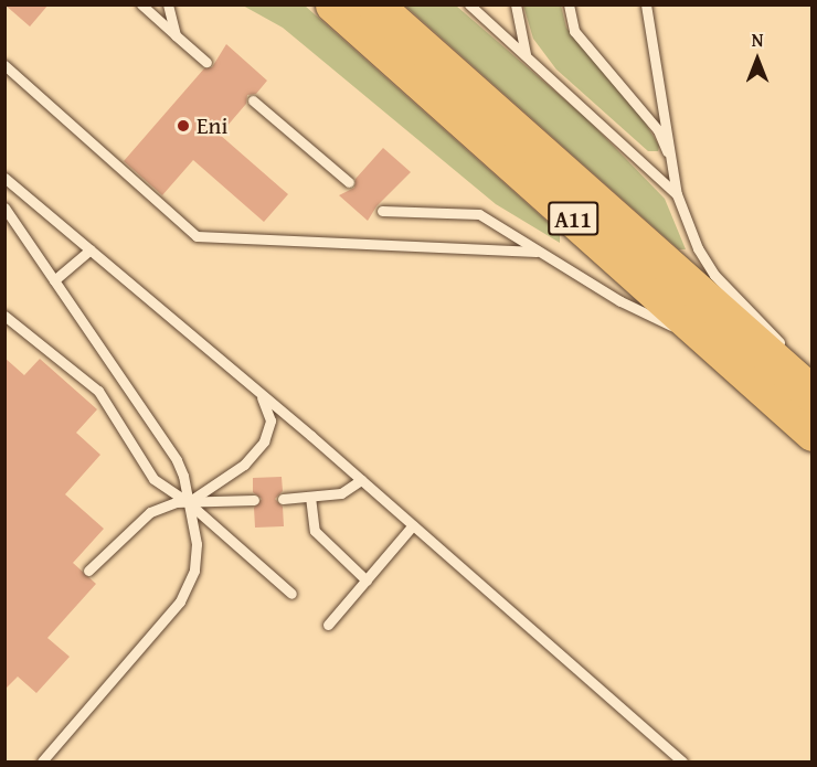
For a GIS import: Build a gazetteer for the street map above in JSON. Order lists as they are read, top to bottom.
{
  "streets": {
    "highway": ["A11"]
  },
  "places": ["Eni"],
  "north": "top"
}
